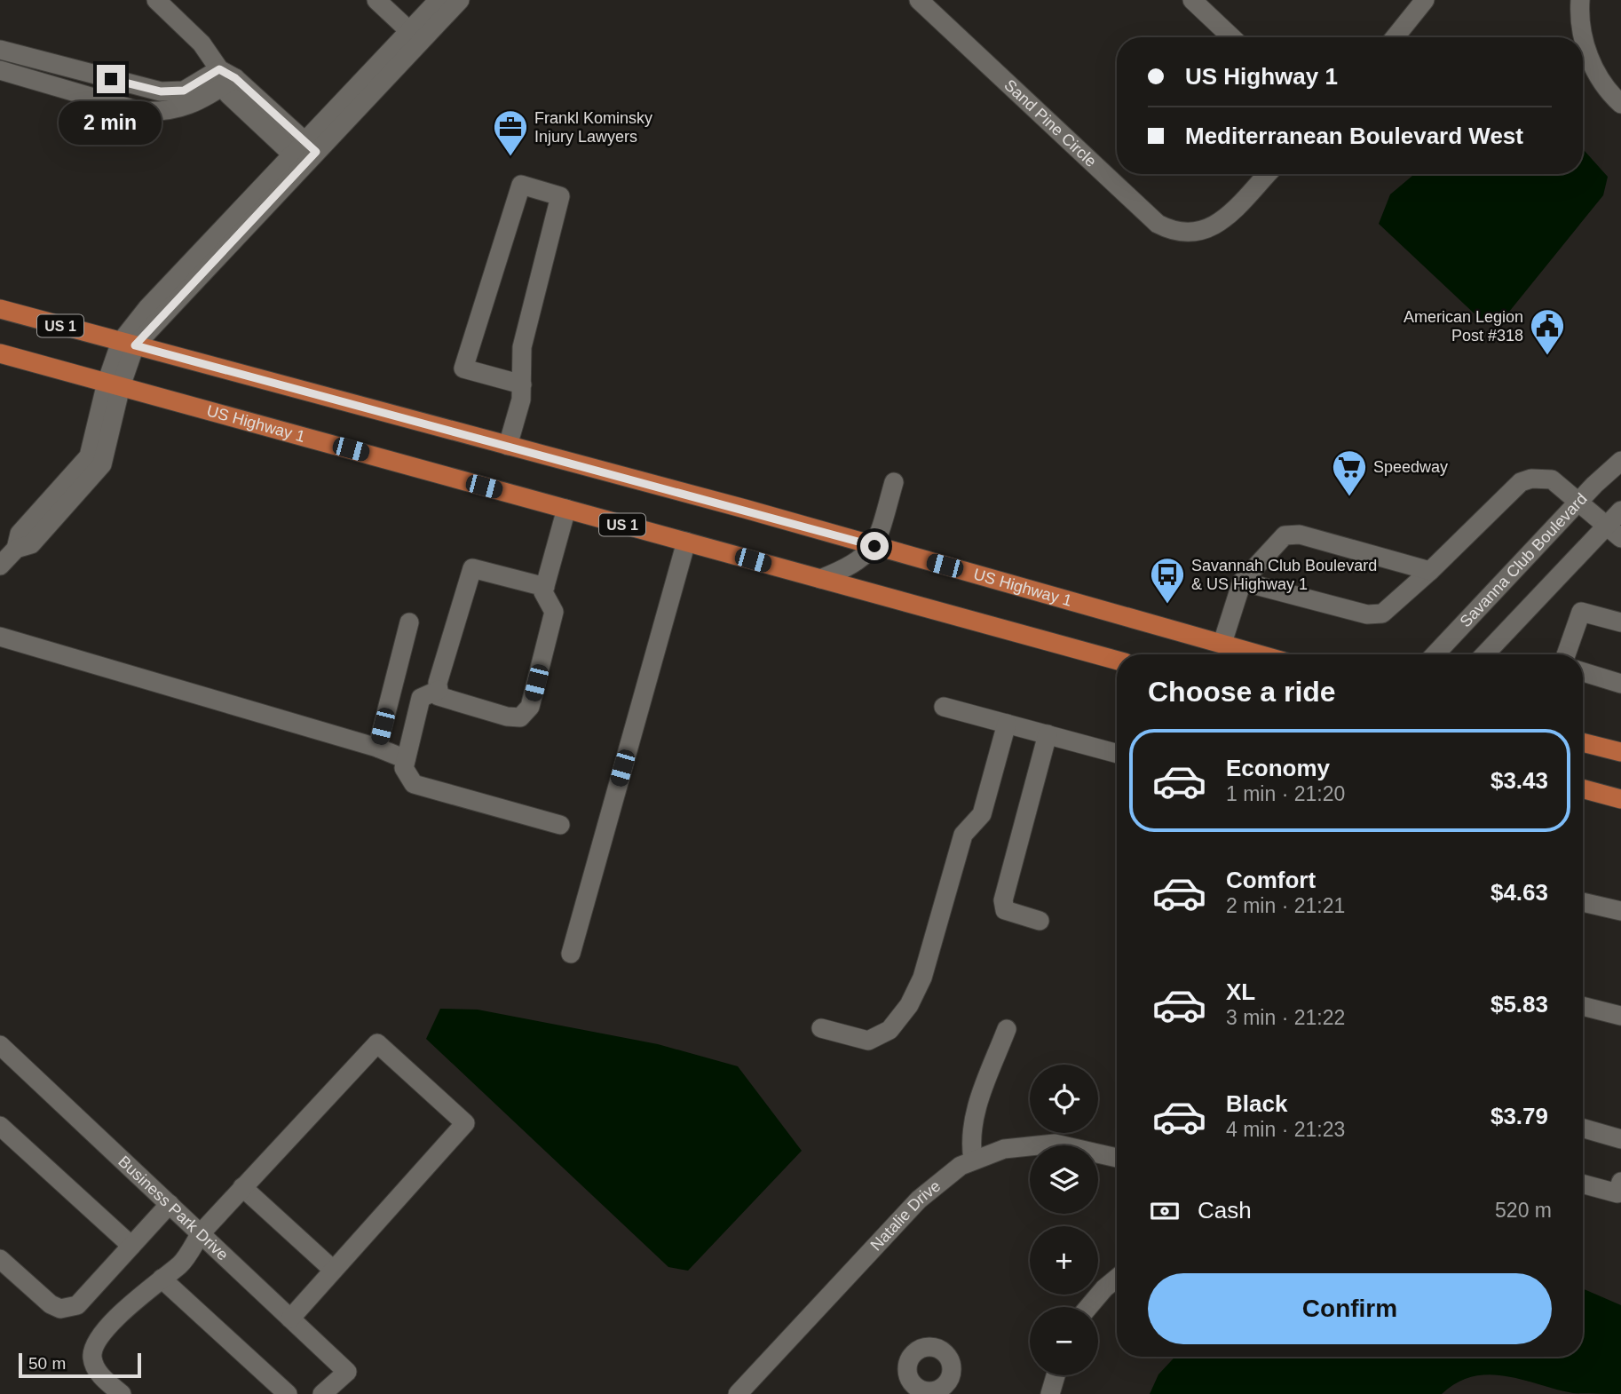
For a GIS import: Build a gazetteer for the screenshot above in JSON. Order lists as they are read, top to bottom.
{
  "streets": {
    "main road": ["US 1", "US Highway 1"],
    "street": [
      "Sand Pine Circle",
      "Savanna Club Boulevard",
      "Business Park Drive",
      "Natalie Drive"
    ]
  },
  "places": {
    "office": ["Frankl Kominsky Injury Lawyers"],
    "public building": ["American Legion Post #318"],
    "supermarket": ["Speedway"],
    "bus stop": ["Savannah Club Boulevard & US Highway 1"]
  },
  "scale_bar": "50 m",
  "page": {
    "banner": ["US Highway 1", "Mediterranean Boulevard West"],
    "bubble": "2 min",
    "heading": "Choose a ride",
    "list": [
      {
        "name": "Economy",
        "note": "1 min · 21:20",
        "value": "$3.43"
      },
      {
        "name": "Comfort",
        "note": "2 min · 21:21",
        "value": "$4.63"
      },
      {
        "name": "XL",
        "note": "3 min · 21:22",
        "value": "$5.83"
      },
      {
        "name": "Black",
        "note": "4 min · 21:23",
        "value": "$3.79"
      }
    ],
    "map_buttons": ["+", "−"],
    "pay": ["Cash", "520 m"],
    "buttons": "Confirm",
    "scale": "50 m"
  }
}
